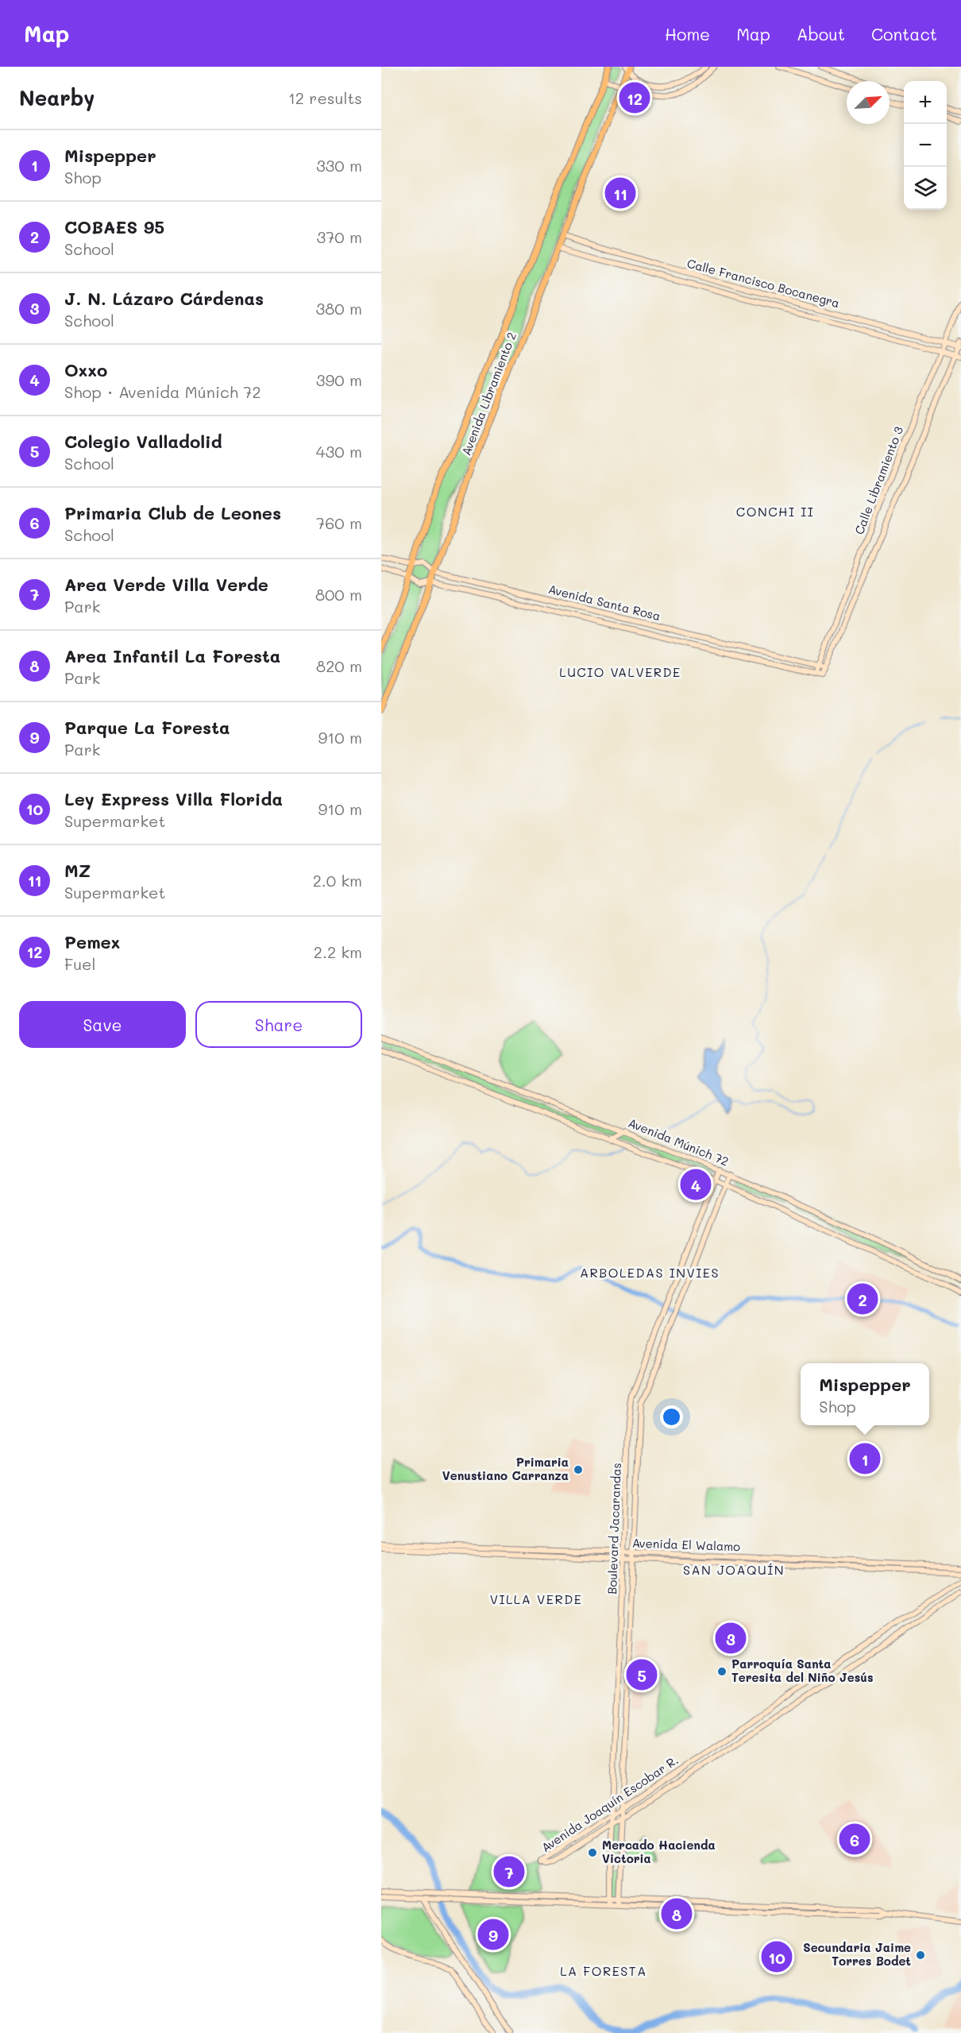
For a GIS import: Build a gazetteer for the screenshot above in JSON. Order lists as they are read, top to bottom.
{
  "streets": {
    "main road": ["Avenida Libramiento 2"],
    "street": [
      "Calle Francisco Bocanegra",
      "Calle Libramiento 3",
      "Avenida Santa Rosa",
      "Avenida Múnich 72",
      "Boulevard Jacarandas",
      "Avenida El Walamo",
      "Avenida Joaquín Escobar R."
    ]
  },
  "crossings": [
    ["Calle Francisco Bocanegra", "Avenida Libramiento 2"],
    ["Calle Francisco Bocanegra", "Calle Libramiento 3"],
    ["Avenida Libramiento 2", "Avenida Santa Rosa"],
    ["Calle Libramiento 3", "Avenida Santa Rosa"],
    ["Avenida Múnich 72", "Boulevard Jacarandas"],
    ["Boulevard Jacarandas", "Avenida El Walamo"],
    ["Boulevard Jacarandas", "Avenida Joaquín Escobar R."]
  ],
  "districts": [
    "CONCHI II",
    "LUCIO VALVERDE",
    "ARBOLEDAS INVIES",
    "SAN JOAQUÍN",
    "VILLA VERDE",
    "LA FORESTA"
  ],
  "places": [
    "Primaria Venustiano Carranza",
    "Parroquía Santa Teresita del Niño Jesús",
    "Mercado Hacienda Victoria",
    "Secundaria Jaime Torres Bodet"
  ],
  "north": "top right",
  "page": {
    "header": "Map",
    "nav": [
      "Home",
      "Map",
      "About",
      "Contact"
    ],
    "heading": ["Nearby", "12 results"],
    "pins": [
      "12",
      "11",
      "4",
      "2",
      "1",
      "3",
      "5",
      "6",
      "7",
      "8",
      "9",
      "10"
    ],
    "map_buttons": ["+", "−"],
    "list": [
      {
        "mark": "1",
        "name": "Mispepper",
        "note": "Shop",
        "value": "330 m"
      },
      {
        "mark": "2",
        "name": "COBAES 95",
        "note": "School",
        "value": "370 m"
      },
      {
        "mark": "3",
        "name": "J. N. Lázaro Cárdenas",
        "note": "School",
        "value": "380 m"
      },
      {
        "mark": "4",
        "name": "Oxxo",
        "note": "Shop · Avenida Múnich 72",
        "value": "390 m"
      },
      {
        "mark": "5",
        "name": "Colegio Valladolid",
        "note": "School",
        "value": "430 m"
      },
      {
        "mark": "6",
        "name": "Primaria Club de Leones",
        "note": "School",
        "value": "760 m"
      },
      {
        "mark": "7",
        "name": "Area Verde Villa Verde",
        "note": "Park",
        "value": "800 m"
      },
      {
        "mark": "8",
        "name": "Area Infantil La Foresta",
        "note": "Park",
        "value": "820 m"
      },
      {
        "mark": "9",
        "name": "Parque La Foresta",
        "note": "Park",
        "value": "910 m"
      },
      {
        "mark": "10",
        "name": "Ley Express Villa Florida",
        "note": "Supermarket",
        "value": "910 m"
      },
      {
        "mark": "11",
        "name": "MZ",
        "note": "Supermarket",
        "value": "2.0 km"
      },
      {
        "mark": "12",
        "name": "Pemex",
        "note": "Fuel",
        "value": "2.2 km"
      }
    ],
    "buttons": ["Save", "Share"],
    "popup": ["Mispepper", "Shop"]
  }
}
